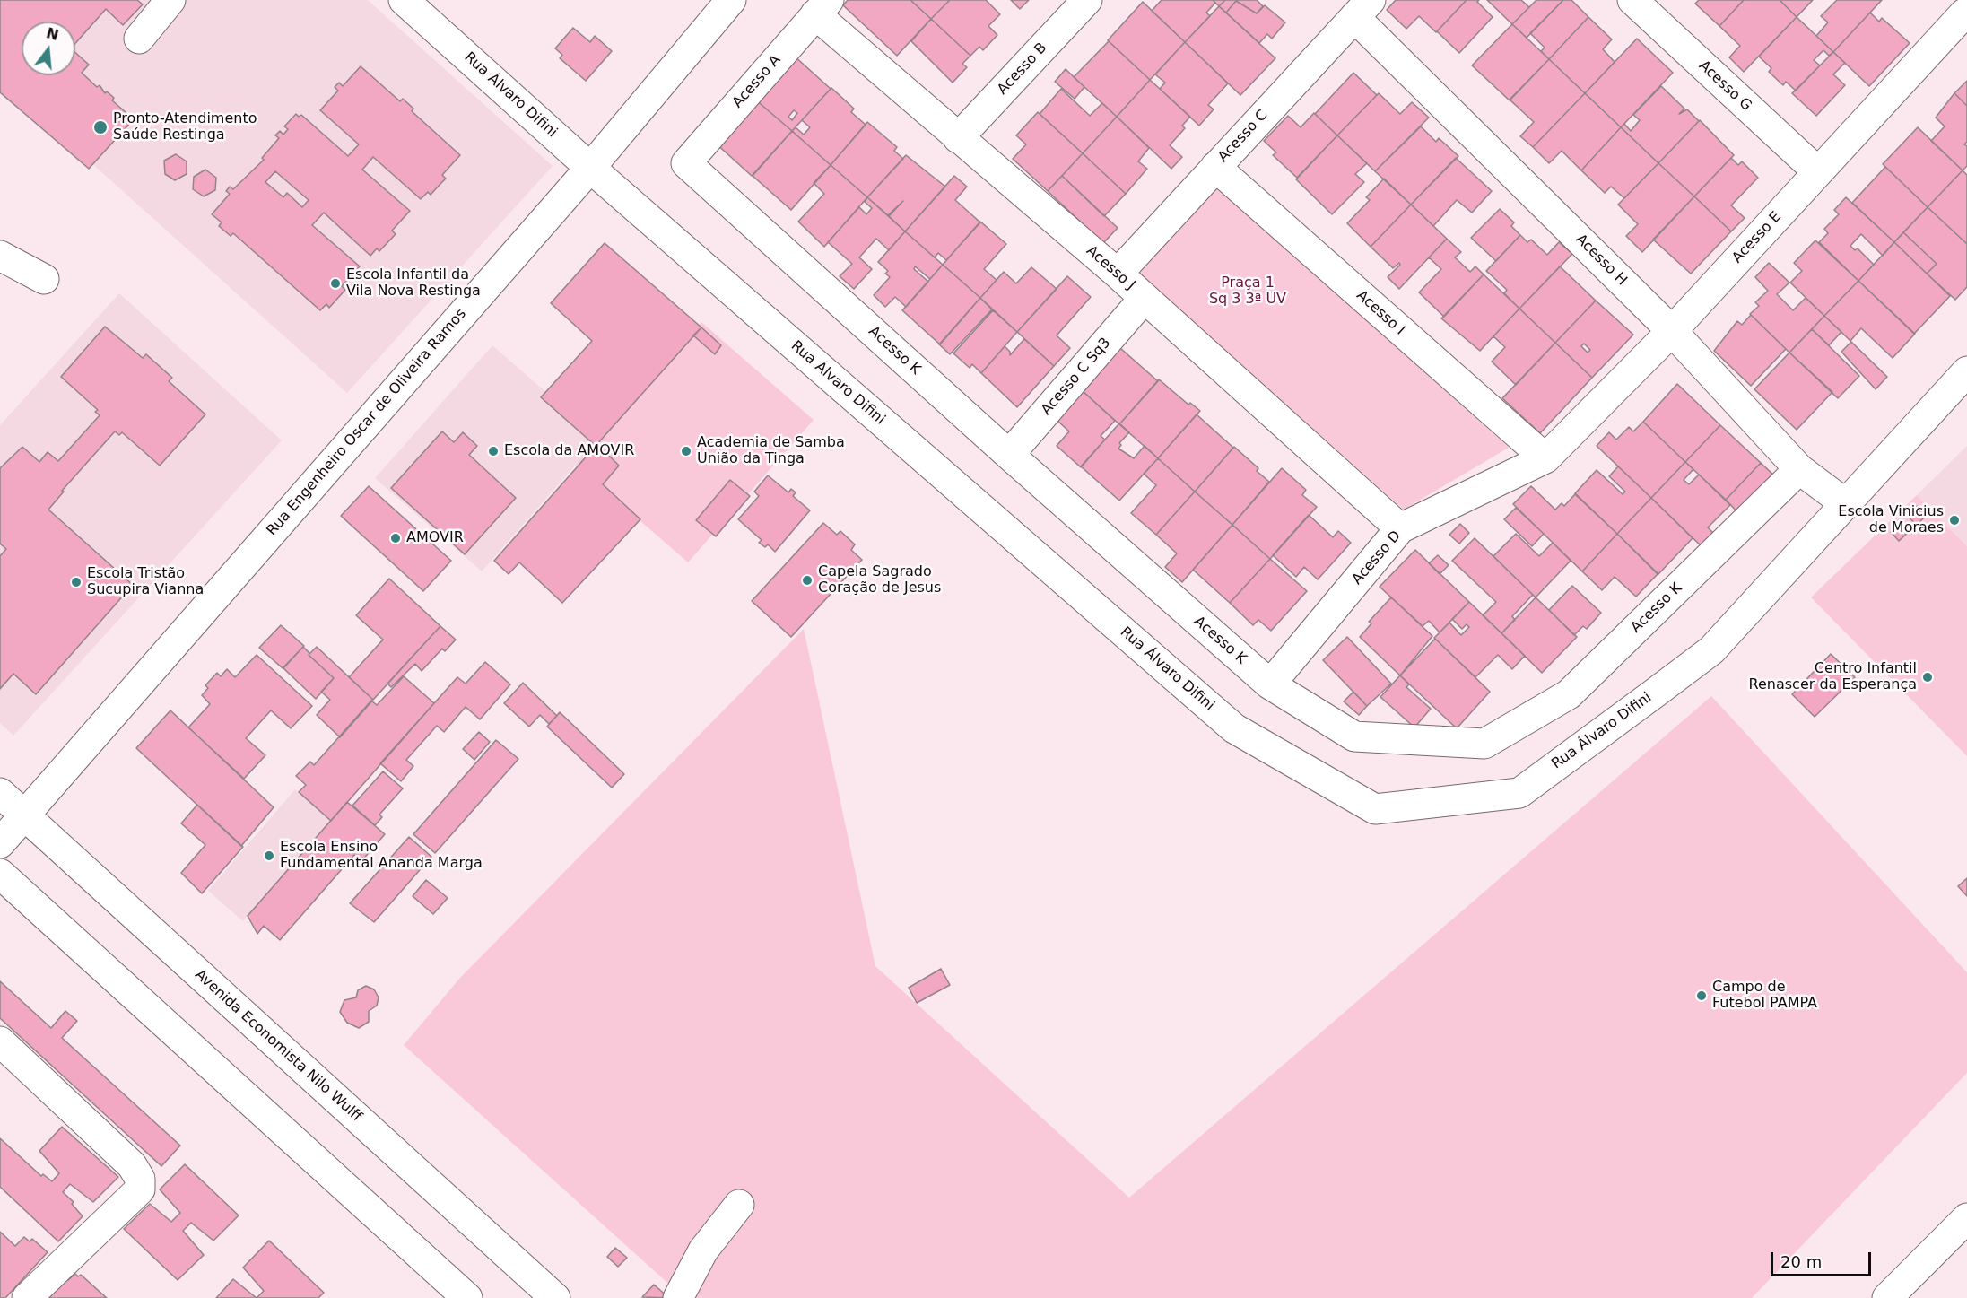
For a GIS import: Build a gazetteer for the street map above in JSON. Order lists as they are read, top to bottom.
{
  "streets": {
    "street": [
      "Acesso B",
      "Acesso A",
      "Acesso G",
      "Rua Álvaro Difini",
      "Acesso C",
      "Acesso E",
      "Acesso H",
      "Acesso J",
      "Acesso I",
      "Acesso K",
      "Acesso C Sq3",
      "Rua Engenheiro Oscar de Oliveira Ramos",
      "Acesso D",
      "Avenida Economista Nilo Wulff"
    ]
  },
  "crossings": [
    ["Acesso B", "Acesso J"],
    ["Acesso A", "Acesso J"],
    ["Acesso A", "Acesso K"],
    ["Acesso G", "Acesso E"],
    ["Rua Álvaro Difini", "Acesso H"],
    ["Rua Álvaro Difini", "Rua Engenheiro Oscar de Oliveira Ramos"],
    ["Acesso C", "Acesso H"],
    ["Acesso C", "Acesso J"],
    ["Acesso C", "Acesso I"],
    ["Acesso E", "Acesso H"],
    ["Acesso E", "Acesso I"],
    ["Acesso E", "Acesso D"],
    ["Acesso H", "Acesso K"],
    ["Acesso J", "Acesso C Sq3"],
    ["Acesso J", "Acesso D"],
    ["Acesso I", "Acesso D"],
    ["Acesso K", "Acesso C Sq3"],
    ["Acesso K", "Acesso D"],
    ["Rua Engenheiro Oscar de Oliveira Ramos", "Avenida Economista Nilo Wulff"]
  ],
  "parks": ["Praça 1 Sq 3 3ª UV"],
  "places": [
    "Pronto-Atendimento Saúde Restinga",
    "Escola Infantil da Vila Nova Restinga",
    "Escola da AMOVIR",
    "Academia de Samba União da Tinga",
    "Escola Vinicius de Moraes",
    "AMOVIR",
    "Capela Sagrado Coração de Jesus",
    "Escola Tristão Sucupira Vianna",
    "Centro Infantil Renascer da Esperança",
    "Escola Ensino Fundamental Ananda Marga",
    "Campo de Futebol PAMPA"
  ],
  "scale_bar": "20 m",
  "north": "top"
}
